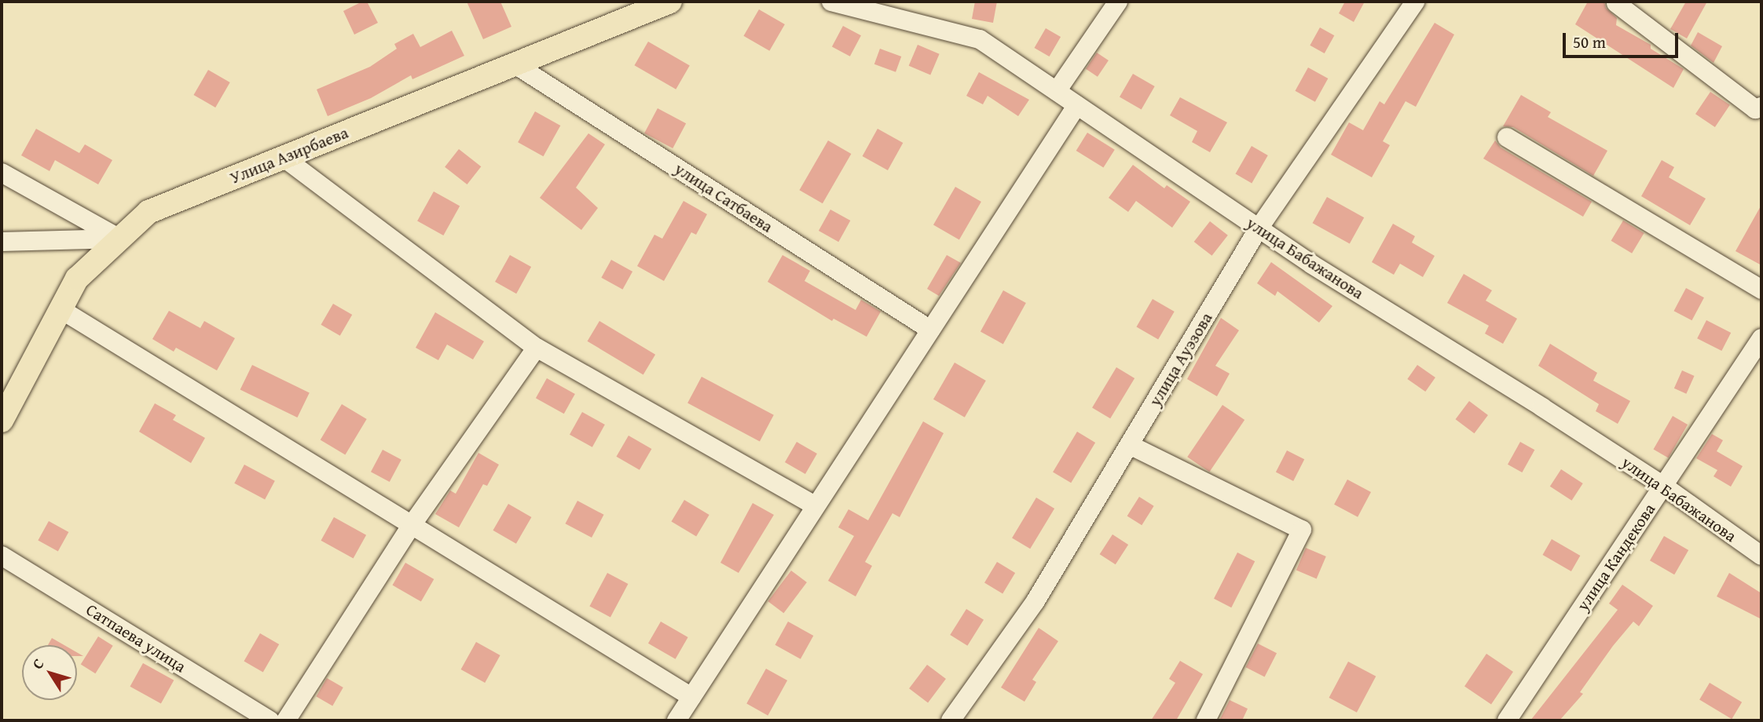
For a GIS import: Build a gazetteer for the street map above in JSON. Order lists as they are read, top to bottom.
{
  "streets": {
    "main road": ["Улица Азирбаева"],
    "street": [
      "улица Сатбаева",
      "улица Бабажанова",
      "улица Ауэзова",
      "улица Кандекова",
      "Сатпаева улица"
    ]
  },
  "crossings": [
    ["Улица Азирбаева", "улица Сатбаева"],
    ["улица Бабажанова", "улица Ауэзова"],
    ["улица Бабажанова", "улица Кандекова"]
  ],
  "scale_bar": "50 m",
  "north": "top left"
}
